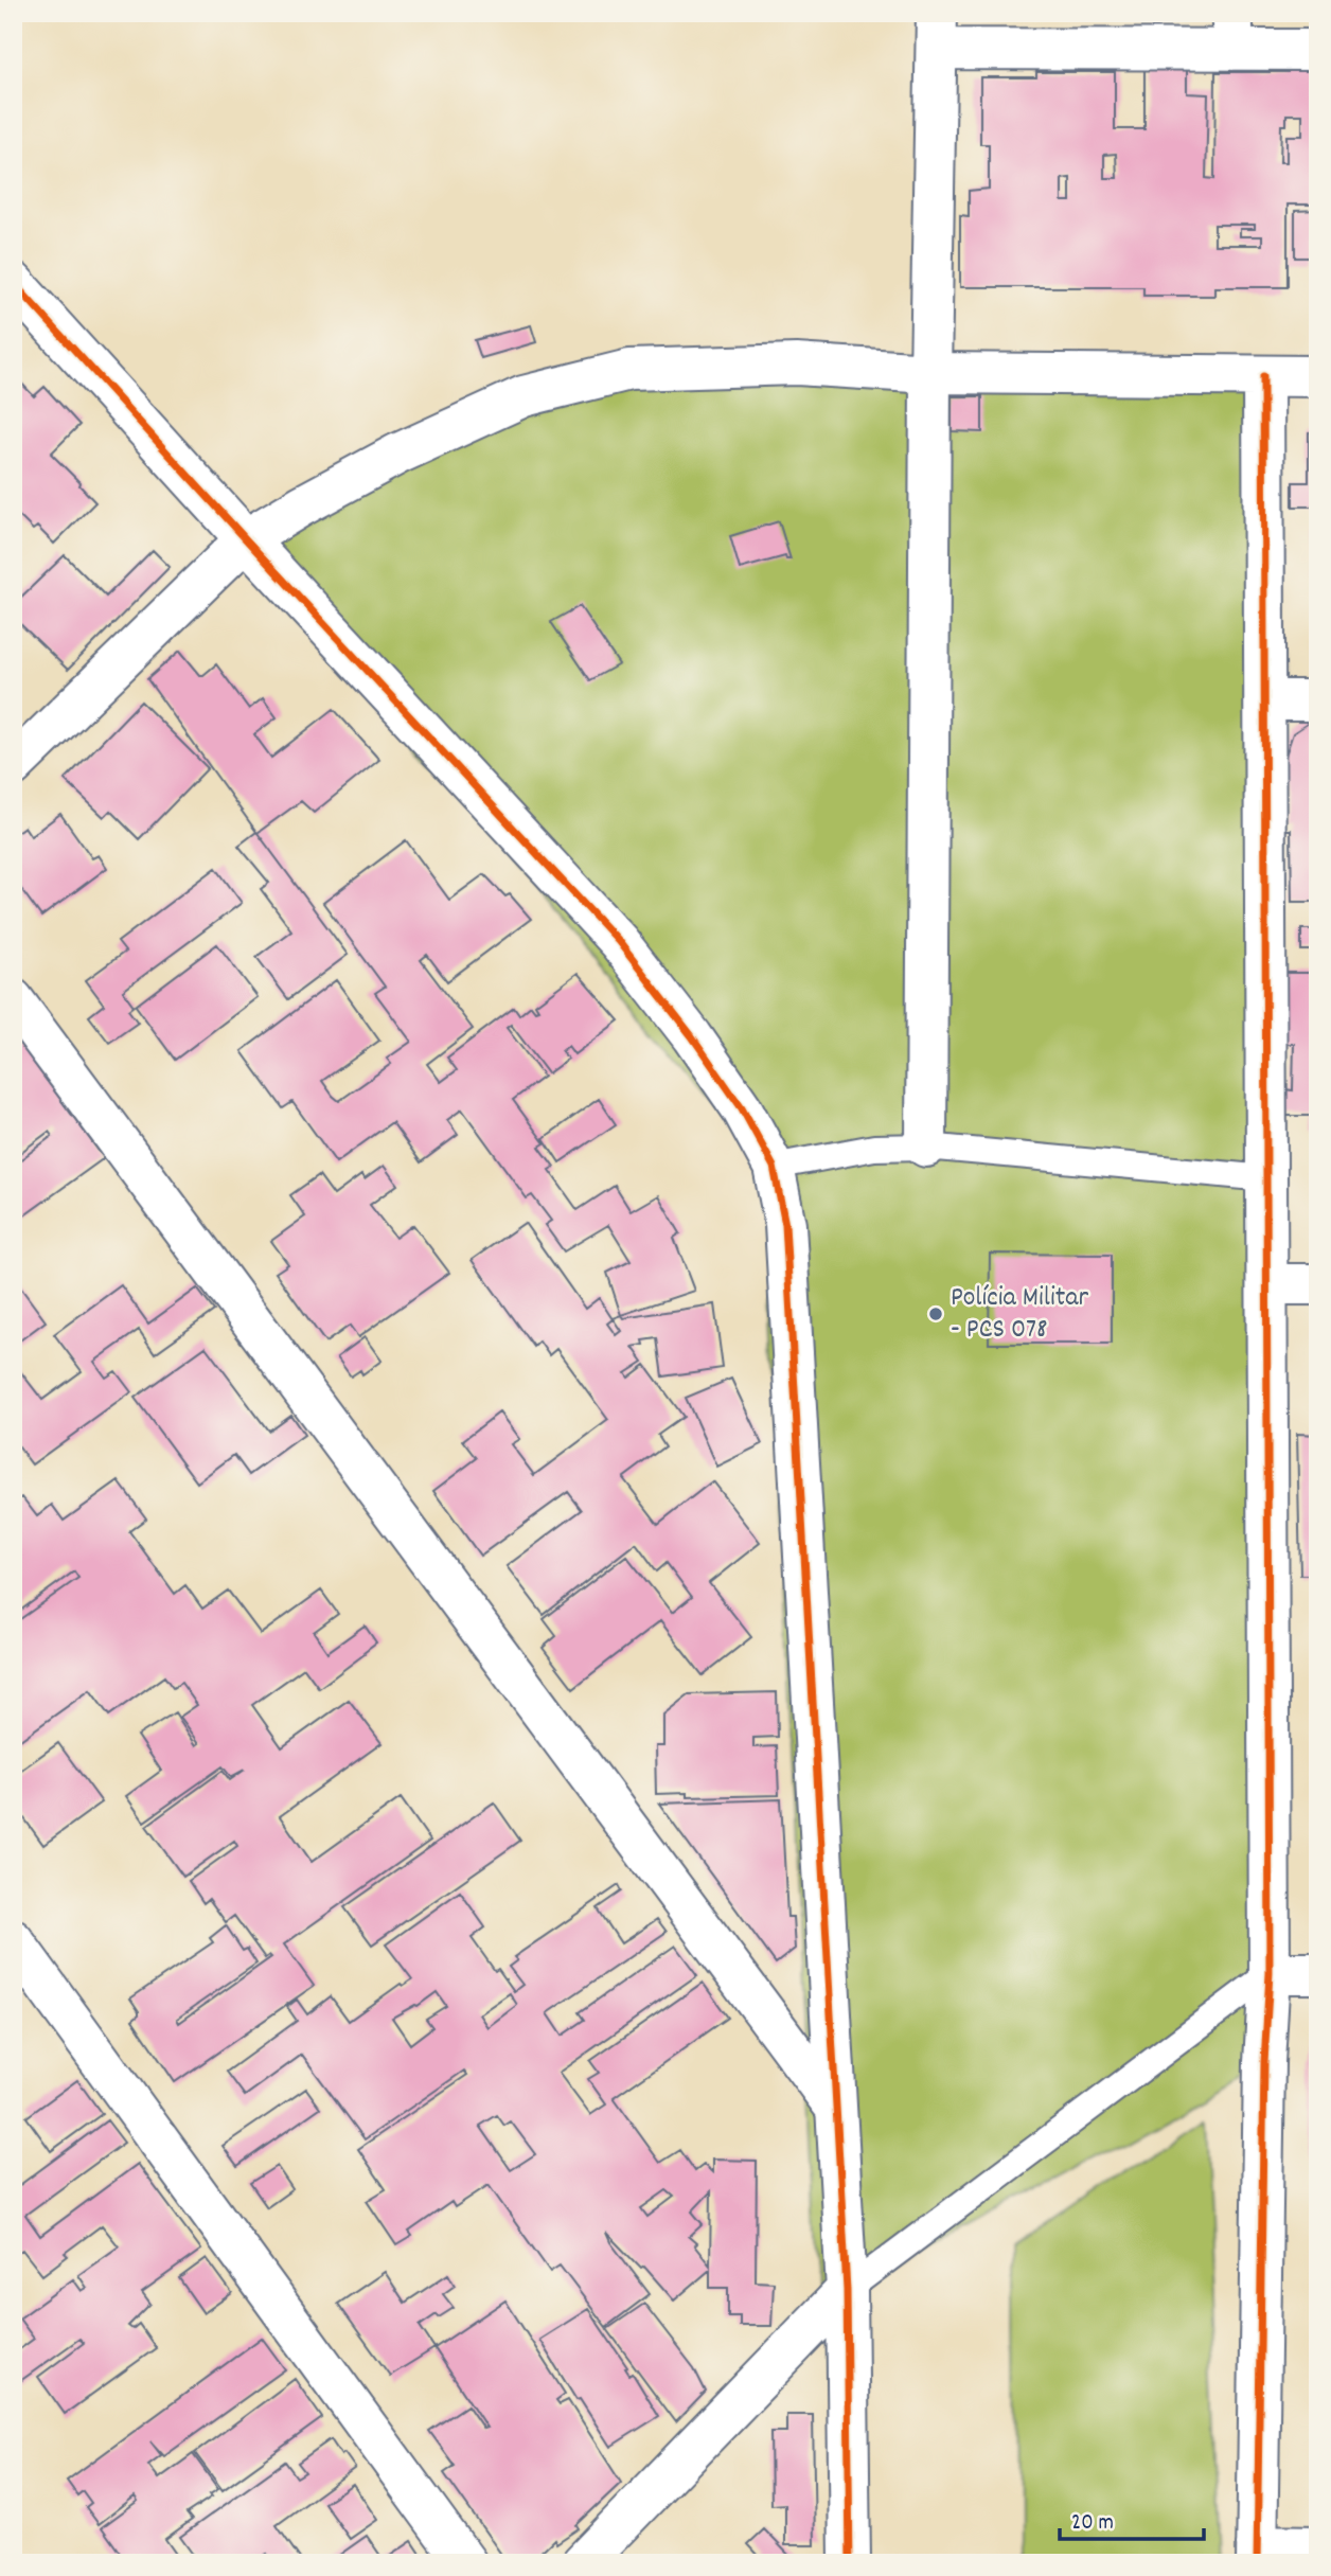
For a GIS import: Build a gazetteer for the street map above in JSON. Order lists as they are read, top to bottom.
{
  "places": ["Polícia Militar - PCS 078"],
  "scale_bar": "20 m"
}
